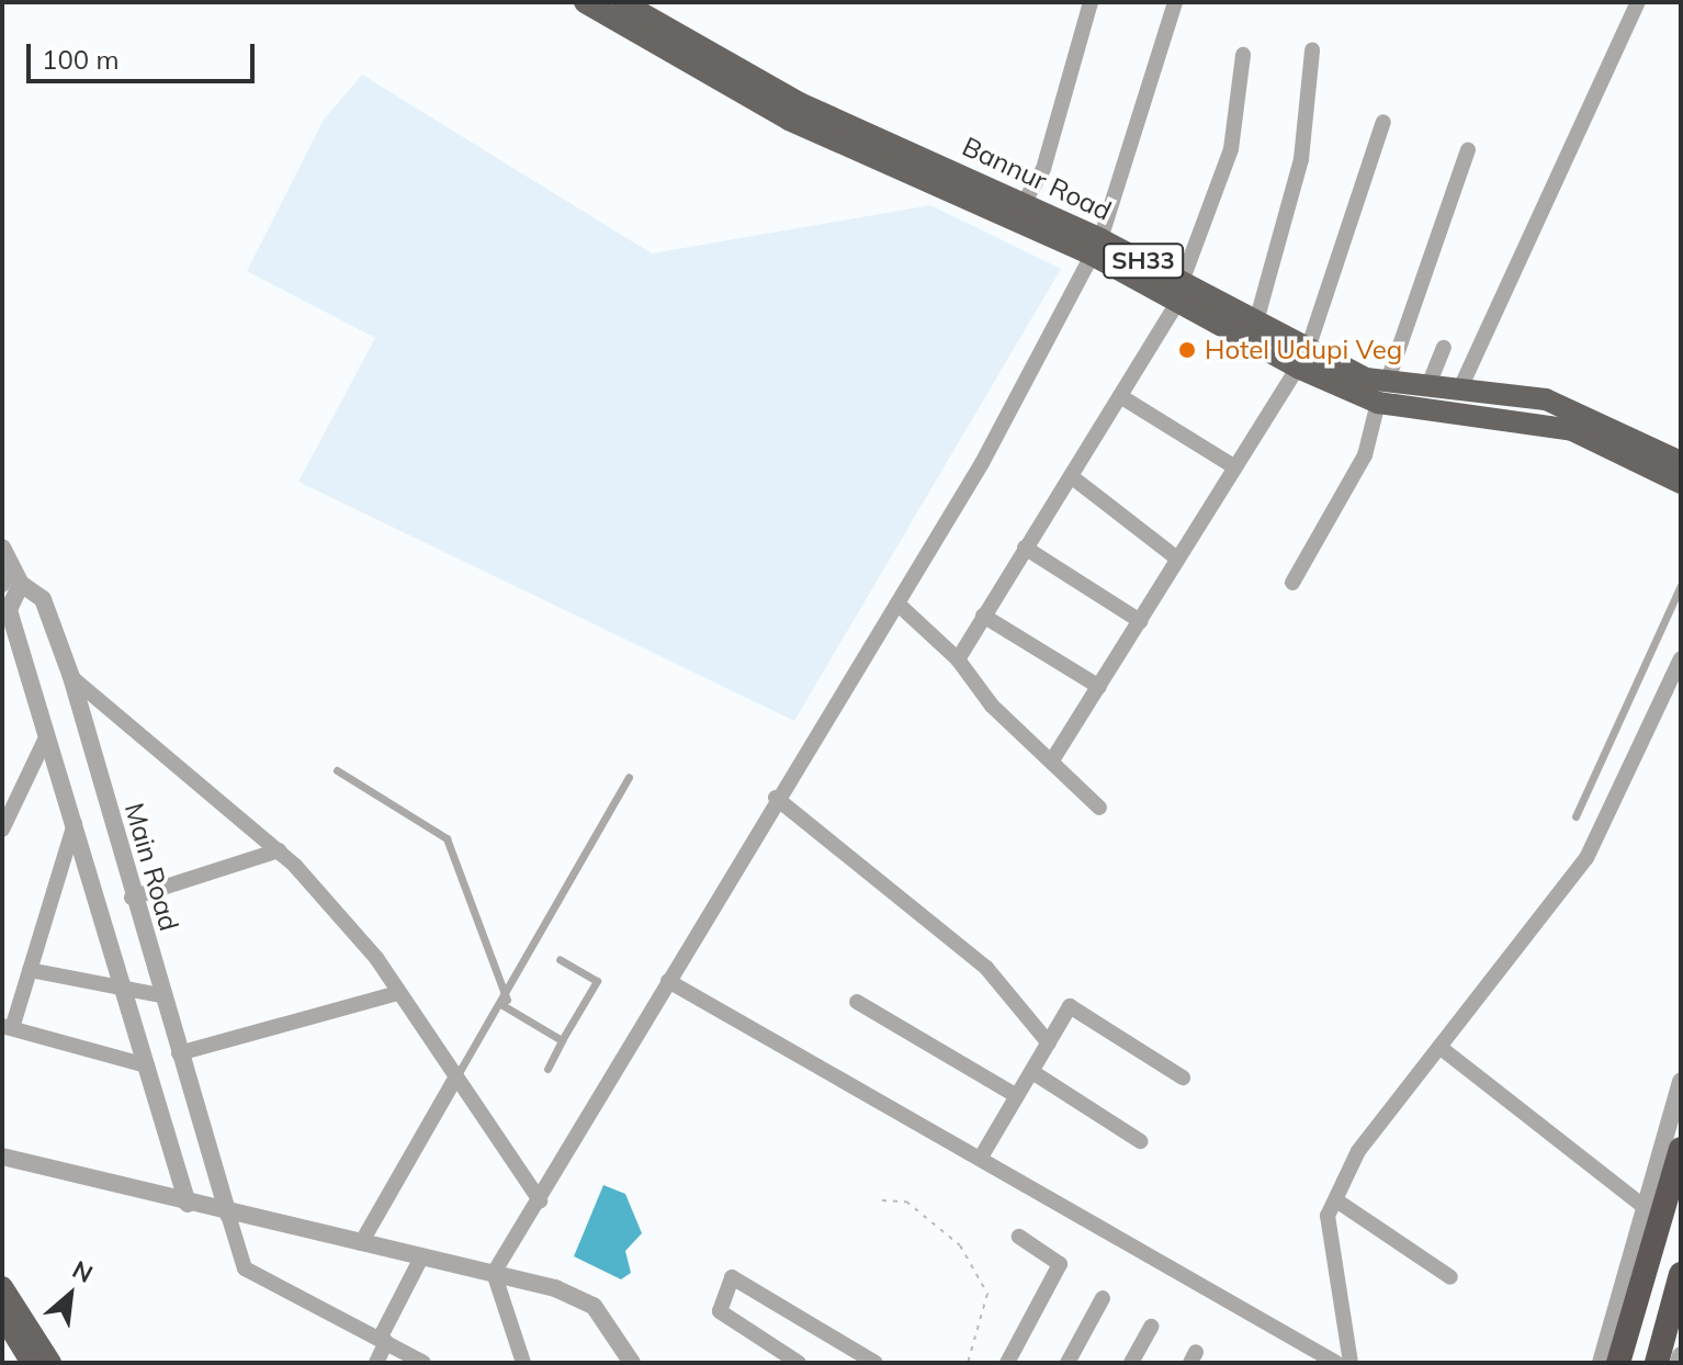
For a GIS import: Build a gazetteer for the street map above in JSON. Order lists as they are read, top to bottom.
{
  "streets": {
    "main road": ["Bannur Road", "SH33"],
    "street": ["Main Road"]
  },
  "places": ["Hotel Udupi Veg"],
  "scale_bar": "100 m",
  "north": "top right"
}
